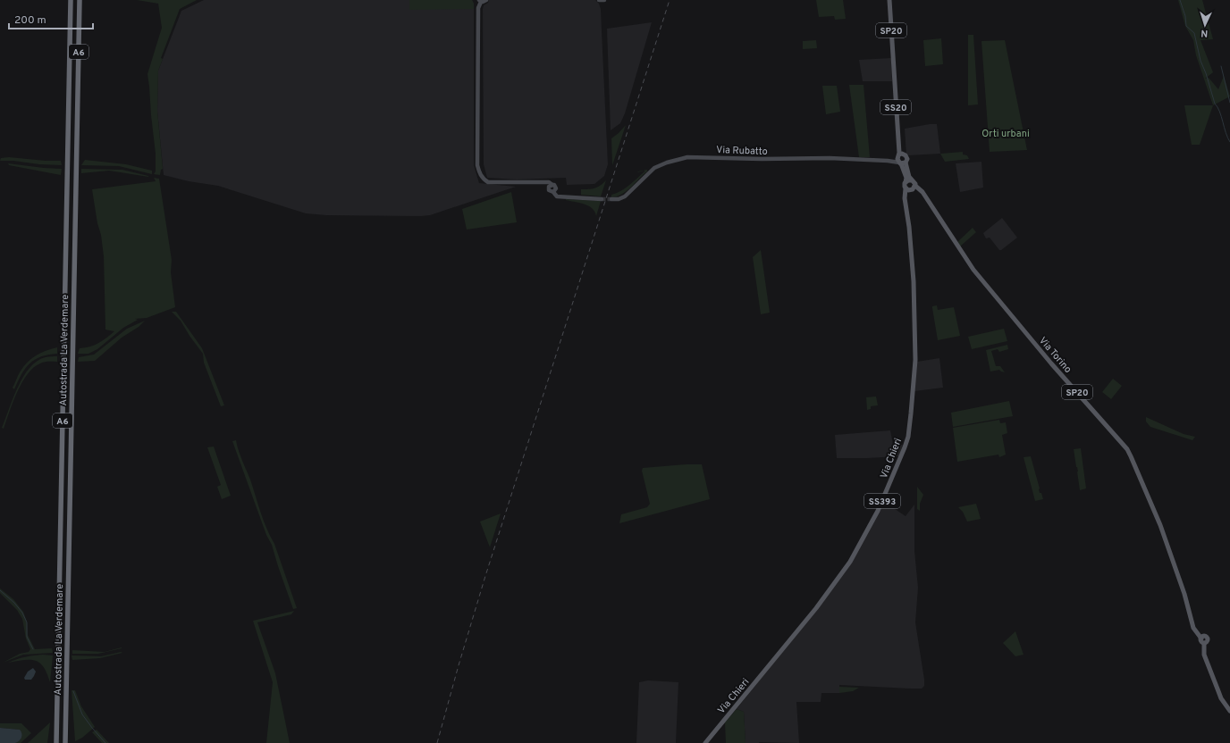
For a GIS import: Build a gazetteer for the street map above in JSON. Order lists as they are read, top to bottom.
{
  "streets": {
    "highway": ["A6", "Autostrada La Verdemare"],
    "main road": [
      "SP20",
      "SS20",
      "Via Torino",
      "Via Chieri",
      "SS393"
    ],
    "street": ["Via Rubatto"]
  },
  "crossings": [
    ["SP20", "SS20"],
    ["SS20", "Via Rubatto"],
    ["SS20", "Via Chieri"],
    ["Via Torino", "Via Chieri"]
  ],
  "parks": ["Orti urbani"],
  "scale_bar": "200 m",
  "north": "bottom"
}
